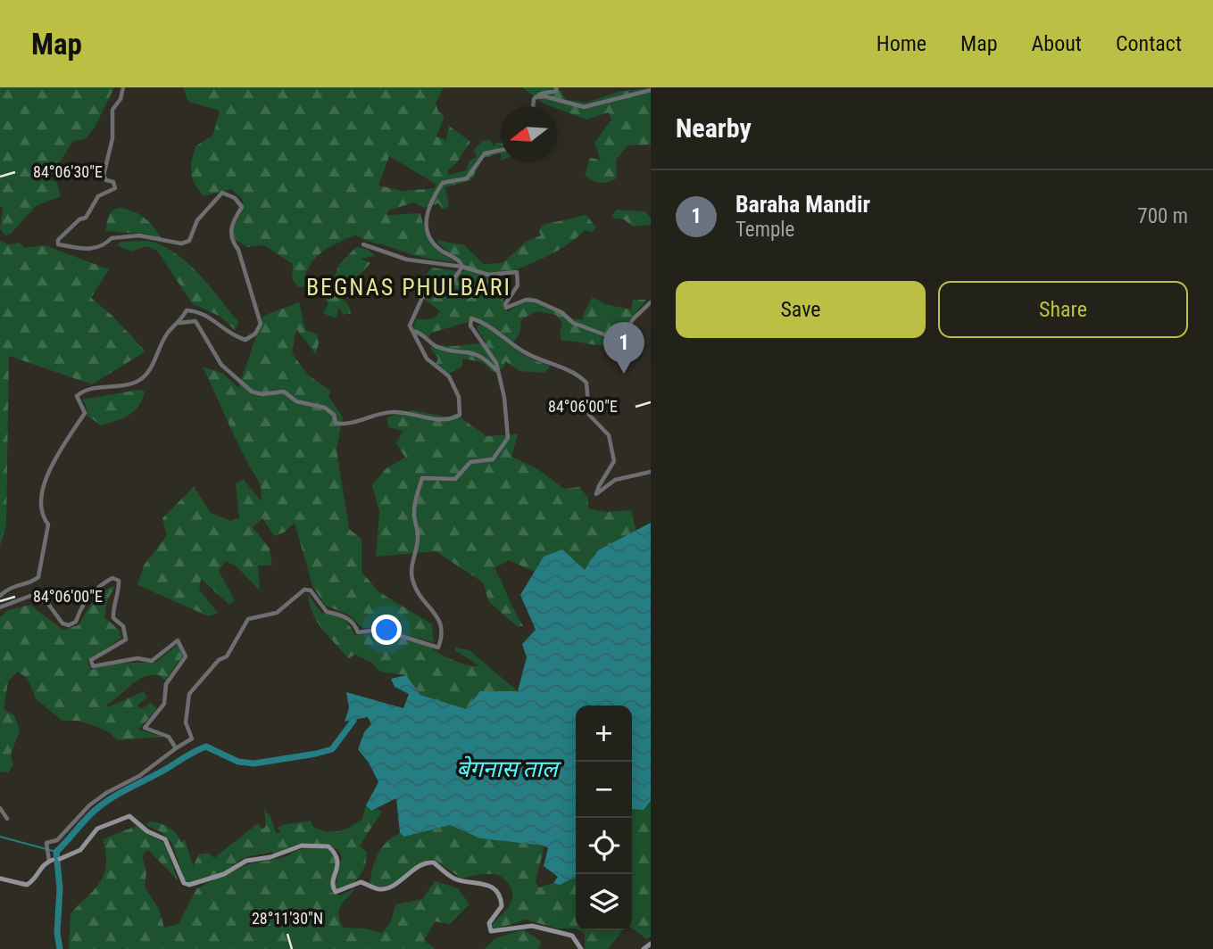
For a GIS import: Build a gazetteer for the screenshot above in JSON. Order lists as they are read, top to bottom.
{
  "districts": ["BEGNAS PHULBARI"],
  "water": ["बेगनास ताल"],
  "north": "left",
  "page": {
    "header": "Map",
    "nav": [
      "Home",
      "Map",
      "About",
      "Contact"
    ],
    "heading": "Nearby",
    "list": [
      {
        "mark": "1",
        "name": "Baraha Mandir",
        "note": "Temple",
        "value": "700 m"
      }
    ],
    "buttons": ["Save", "Share"],
    "pins": "1",
    "map_buttons": ["+", "−"]
  },
  "coordinates": ["84°06'30\"E", "84°06'00\"E", "28°11'30\"N"]
}
